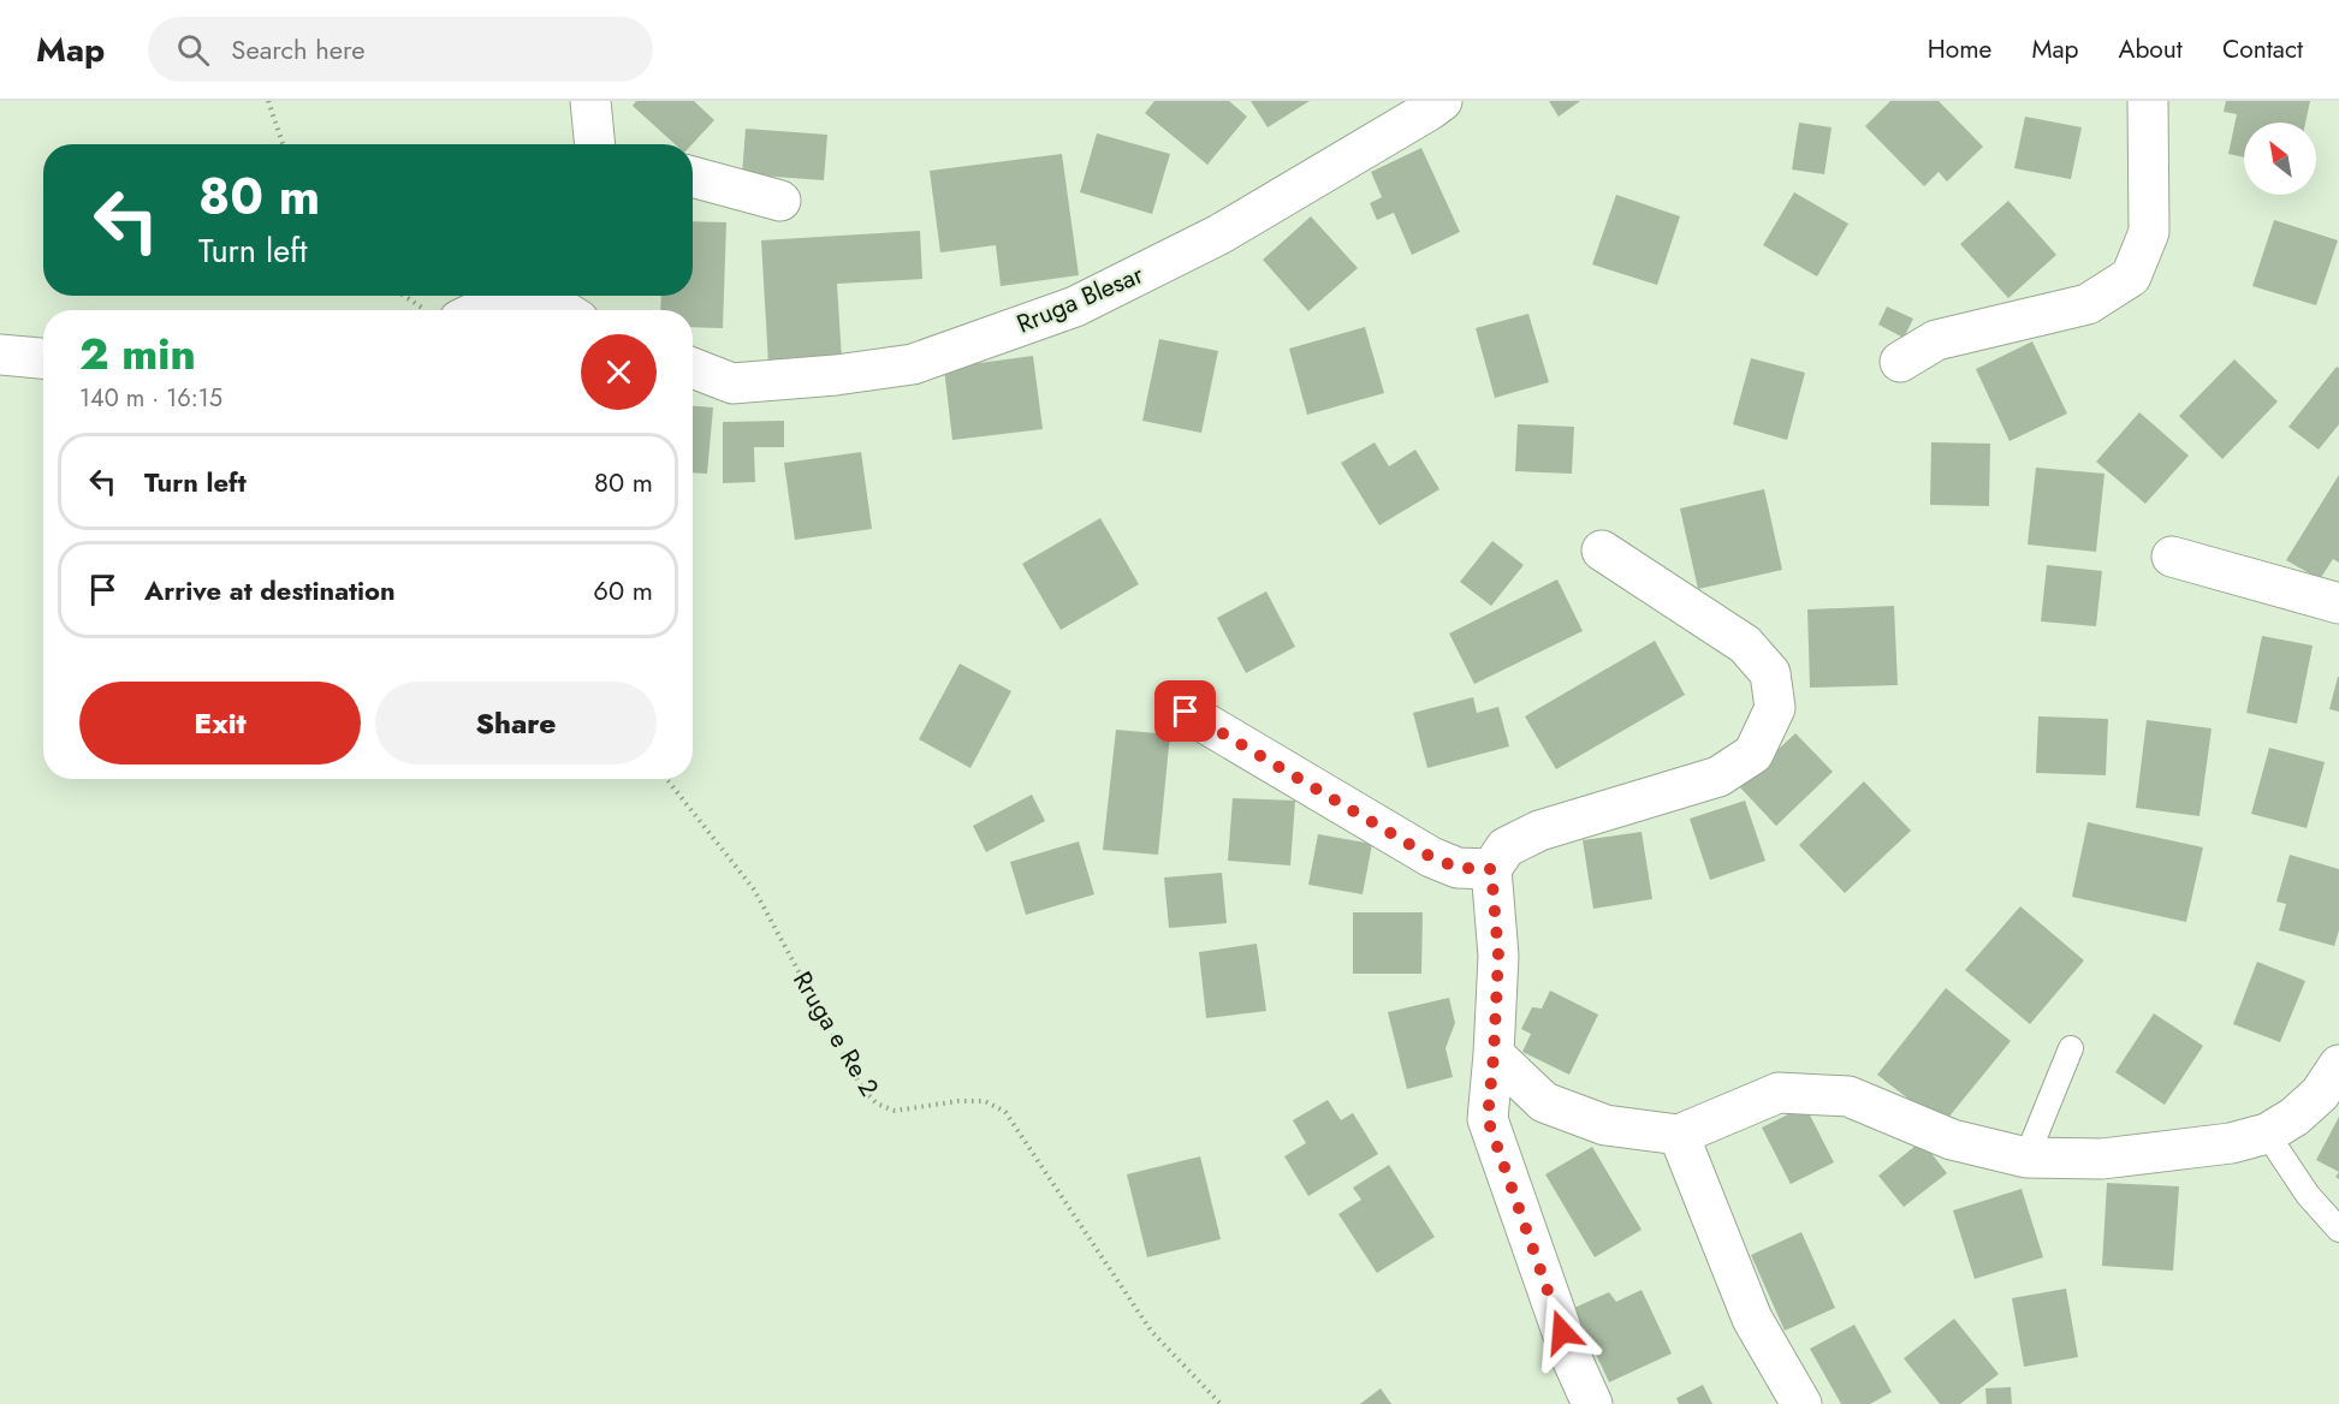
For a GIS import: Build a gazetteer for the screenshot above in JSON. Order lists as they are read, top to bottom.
{
  "streets": {
    "street": ["Rruga Blesar"],
    "path": ["Rruga e Re 2"]
  },
  "north": "top left",
  "page": {
    "header": "Map",
    "search": "Search here",
    "nav": [
      "Home",
      "Map",
      "About",
      "Contact"
    ],
    "turn": ["80 m", "Turn left"],
    "heading": ["2 min", "140 m · 16:15"],
    "list": [
      {
        "name": "Turn left",
        "value": "80 m"
      },
      {
        "name": "Arrive at destination",
        "value": "60 m"
      }
    ],
    "buttons": ["Exit", "Share"]
  }
}
